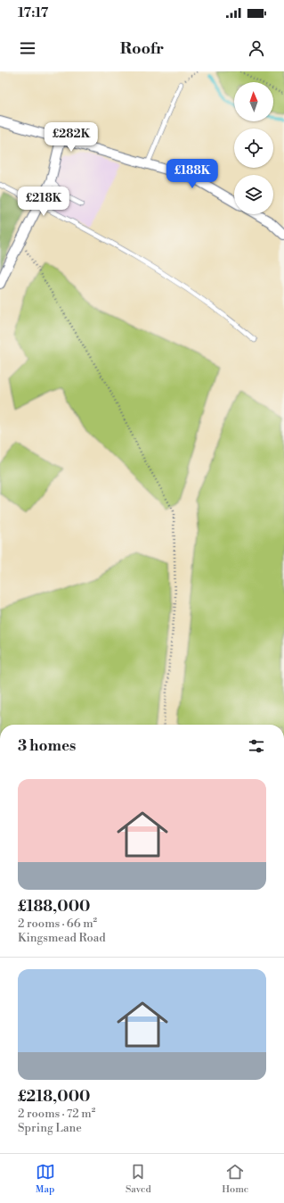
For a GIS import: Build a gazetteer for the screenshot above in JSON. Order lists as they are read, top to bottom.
{
  "north": "top",
  "page": {
    "status": "17:17",
    "header": "Roofr",
    "price": ["£282K", "£188K", "£218K"],
    "heading": "3 homes",
    "list": [
      {
        "name": "£188,000",
        "note": "2 rooms · 66 m² · Kingsmead Road"
      },
      {
        "name": "£218,000",
        "note": "2 rooms · 72 m² · Spring Lane"
      }
    ],
    "tabs": ["Map", "Saved", "Home"]
  }
}
